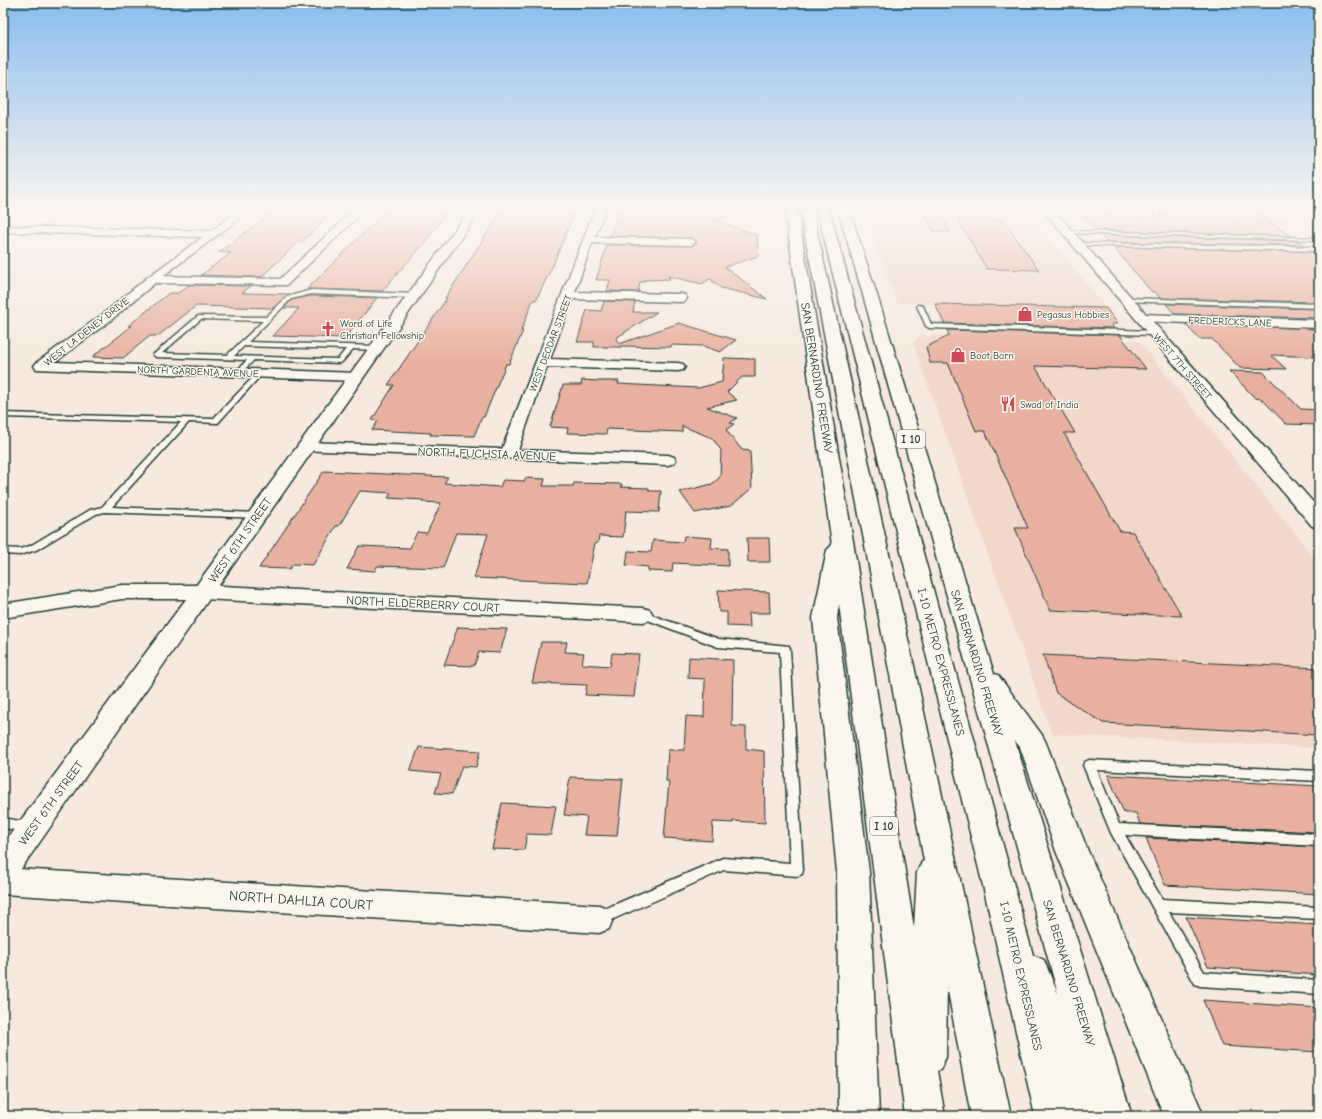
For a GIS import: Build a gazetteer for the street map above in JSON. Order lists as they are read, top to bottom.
{
  "streets": {
    "main road": [
      "WEST 7TH STREET",
      "SAN BERNARDINO FREEWAY",
      "I 10",
      "WEST 6TH STREET",
      "I-10 METRO EXPRESSLANES"
    ],
    "street": [
      "FREDERICKS LANE",
      "WEST LA DENEY DRIVE",
      "WEST DEODAR STREET",
      "NORTH GARDENIA AVENUE",
      "NORTH FUCHSIA AVENUE",
      "NORTH ELDERBERRY COURT",
      "NORTH DAHLIA COURT"
    ]
  },
  "crossings": [
    ["FREDERICKS LANE", "WEST 7TH STREET"],
    ["WEST LA DENEY DRIVE", "NORTH GARDENIA AVENUE"],
    ["WEST DEODAR STREET", "NORTH FUCHSIA AVENUE"],
    ["NORTH GARDENIA AVENUE", "WEST 6TH STREET"],
    ["NORTH FUCHSIA AVENUE", "WEST 6TH STREET"],
    ["WEST 6TH STREET", "NORTH ELDERBERRY COURT"]
  ],
  "places": {
    "shop": ["Pegasus Hobbies", "Boot Barn"],
    "church": ["Word of Life Christian Fellowship"],
    "restaurant": ["Swad of India"]
  }
}
